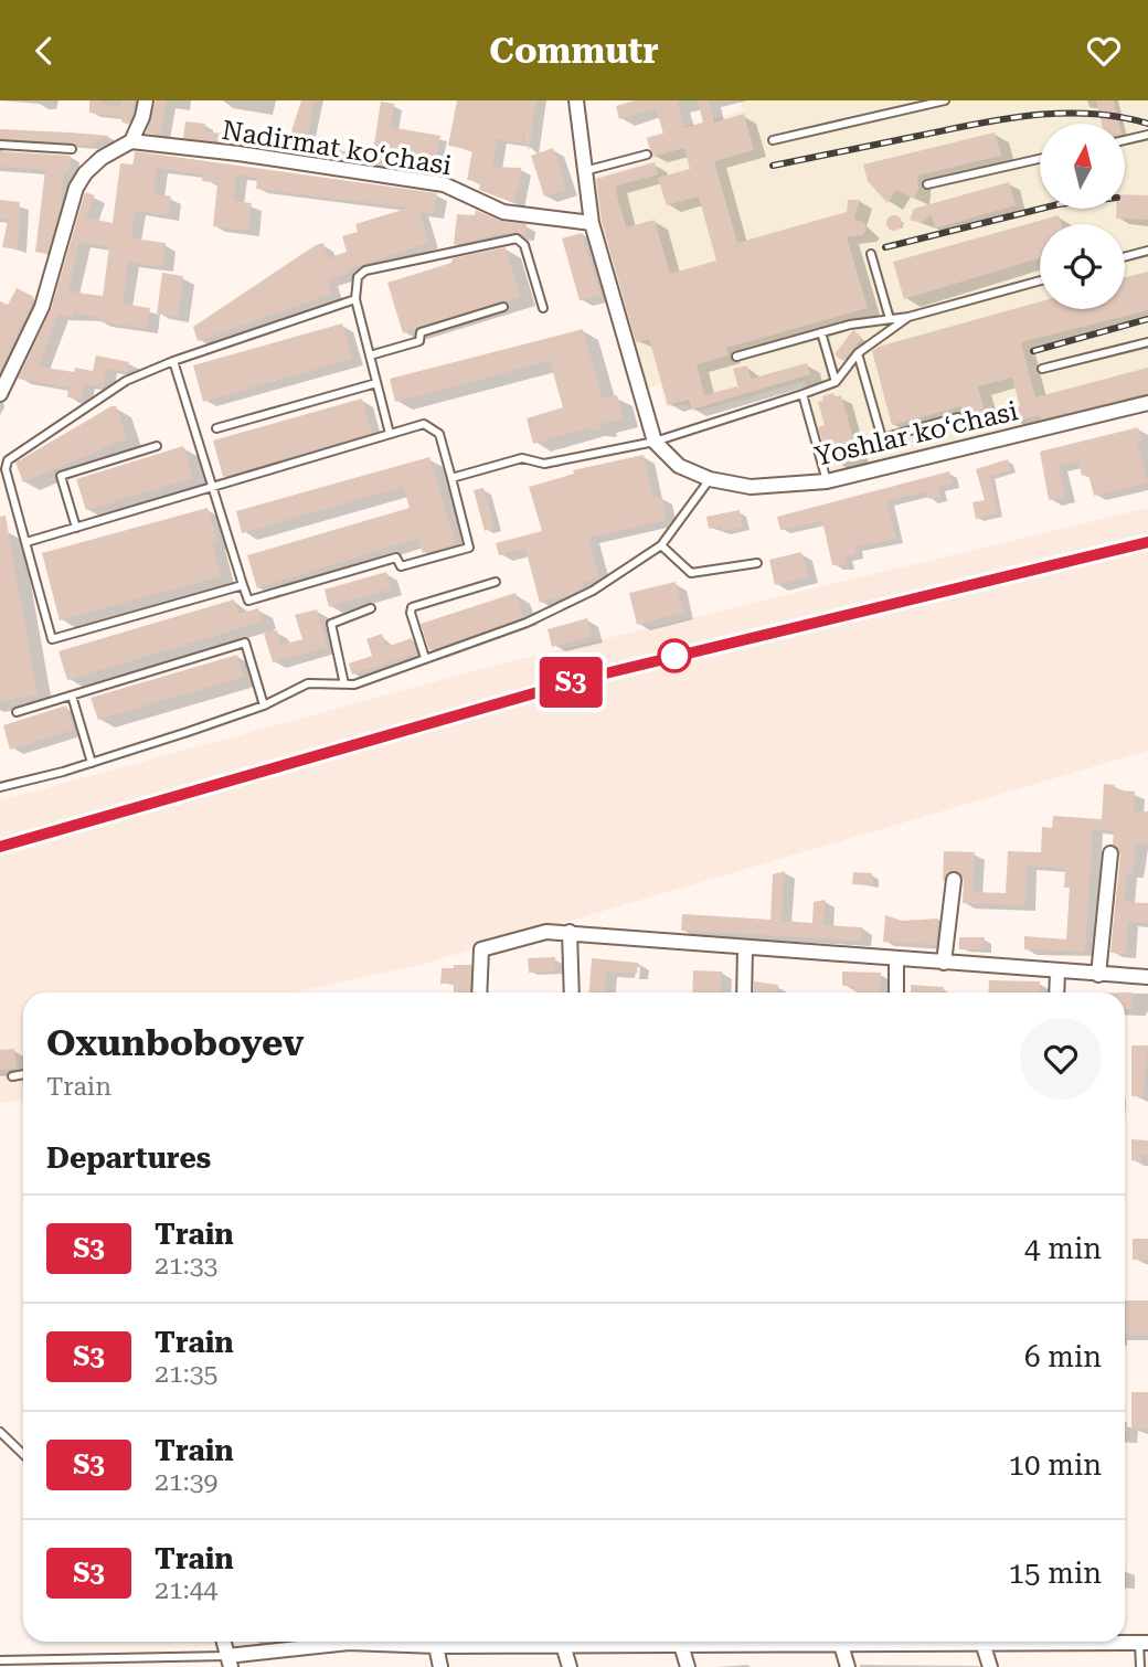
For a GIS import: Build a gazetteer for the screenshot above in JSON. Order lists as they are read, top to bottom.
{
  "streets": {
    "street": ["Nadirmat koʻchasi", "Yoshlar koʻchasi"]
  },
  "north": "top",
  "page": {
    "header": "Commutr",
    "on_map": "S3",
    "heading": [
      ["Oxunboboyev", "Train"],
      "Departures"
    ],
    "list": [
      {
        "mark": "S3",
        "name": "Train",
        "note": "21:33",
        "value": "4 min"
      },
      {
        "mark": "S3",
        "name": "Train",
        "note": "21:35",
        "value": "6 min"
      },
      {
        "mark": "S3",
        "name": "Train",
        "note": "21:39",
        "value": "10 min"
      },
      {
        "mark": "S3",
        "name": "Train",
        "note": "21:44",
        "value": "15 min"
      }
    ]
  }
}
